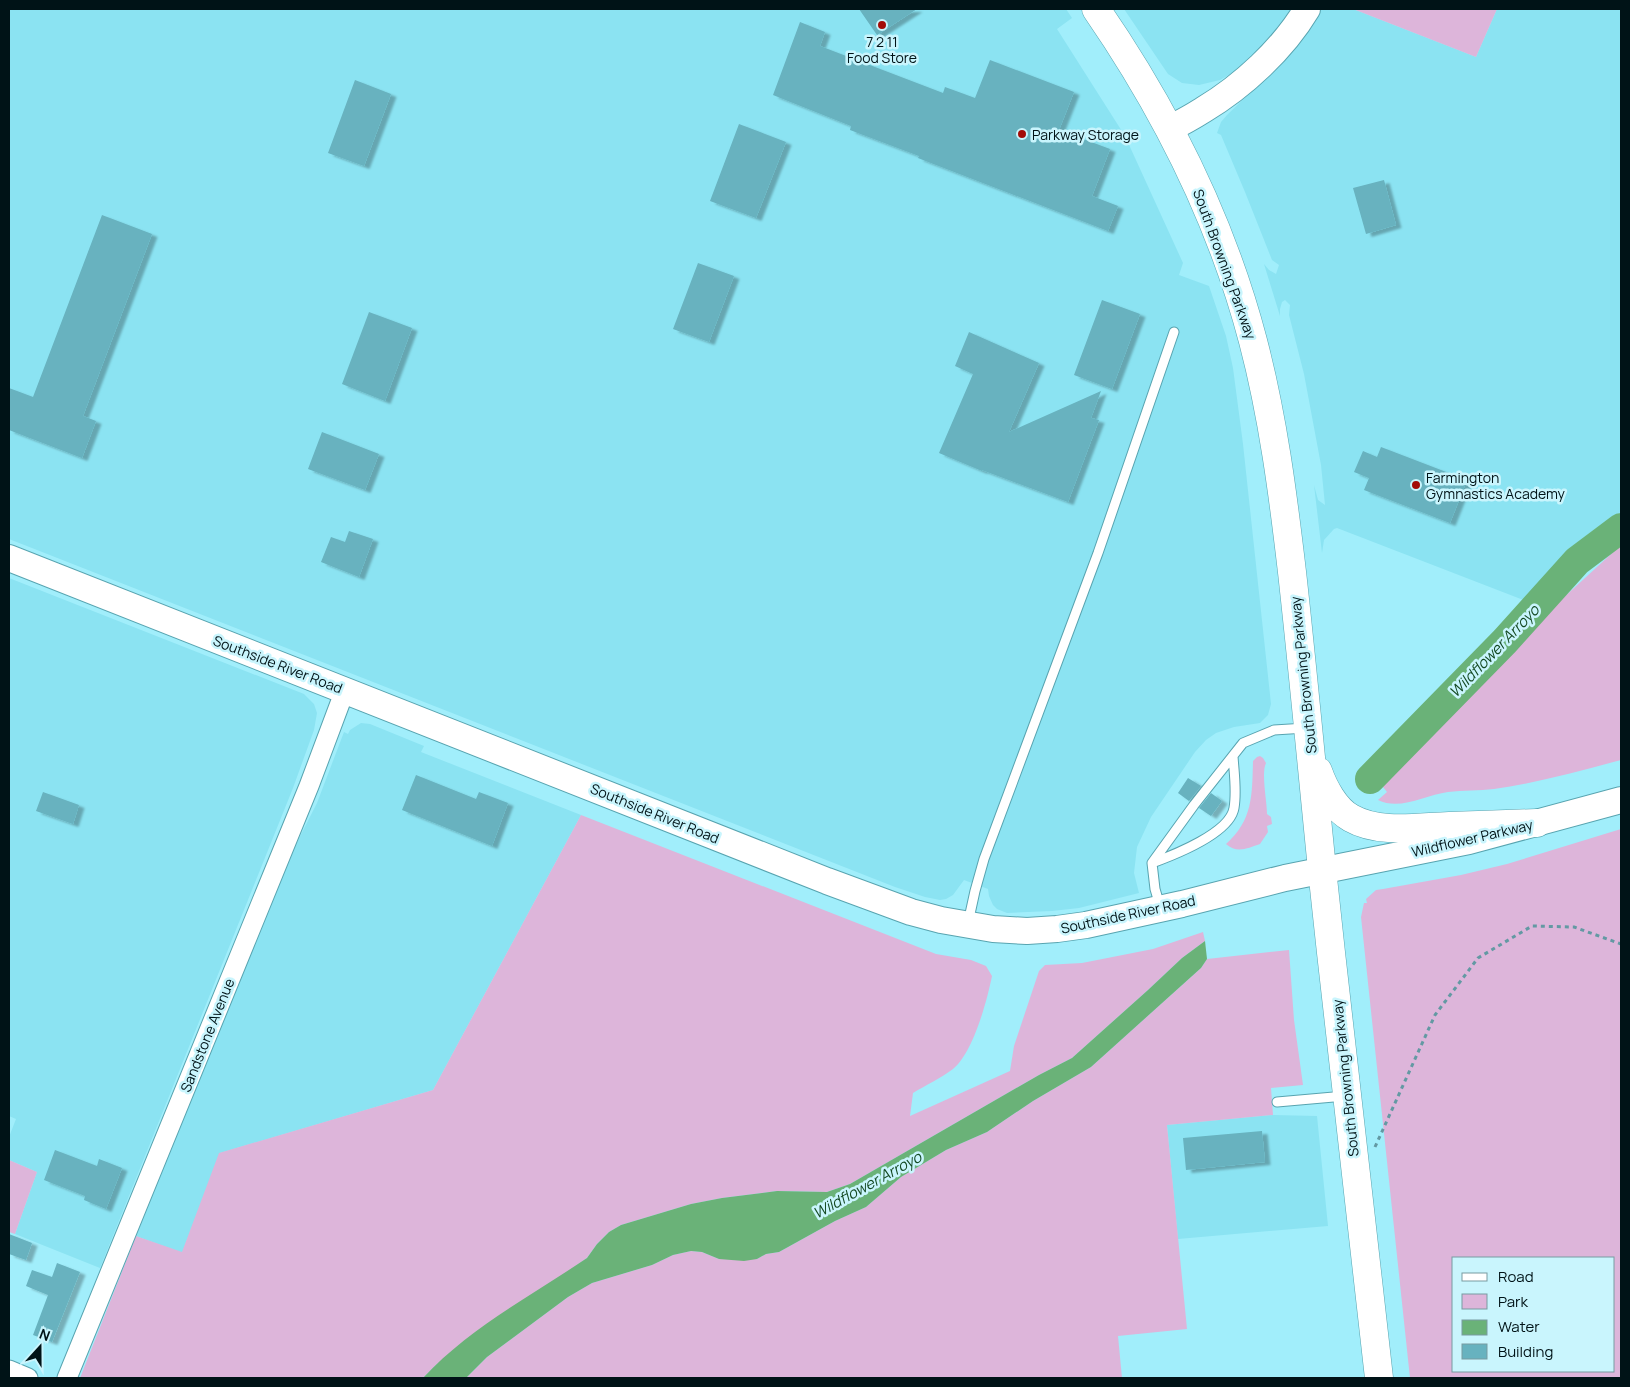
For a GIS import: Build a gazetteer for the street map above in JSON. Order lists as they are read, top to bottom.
{
  "streets": {
    "highway": ["South Browning Parkway"],
    "main road": ["Southside River Road", "Wildflower Parkway"],
    "street": ["Sandstone Avenue"]
  },
  "crossings": [
    ["South Browning Parkway", "Southside River Road"],
    ["South Browning Parkway", "Wildflower Parkway"],
    ["Southside River Road", "Wildflower Parkway"],
    ["Southside River Road", "Sandstone Avenue"]
  ],
  "water": ["Wildflower Arroyo"],
  "places": ["7 2 11 Food Store", "Parkway Storage", "Farmington Gymnastics Academy"],
  "legend": [
    "Road",
    "Park",
    "Water",
    "Building"
  ],
  "north": "top"
}
